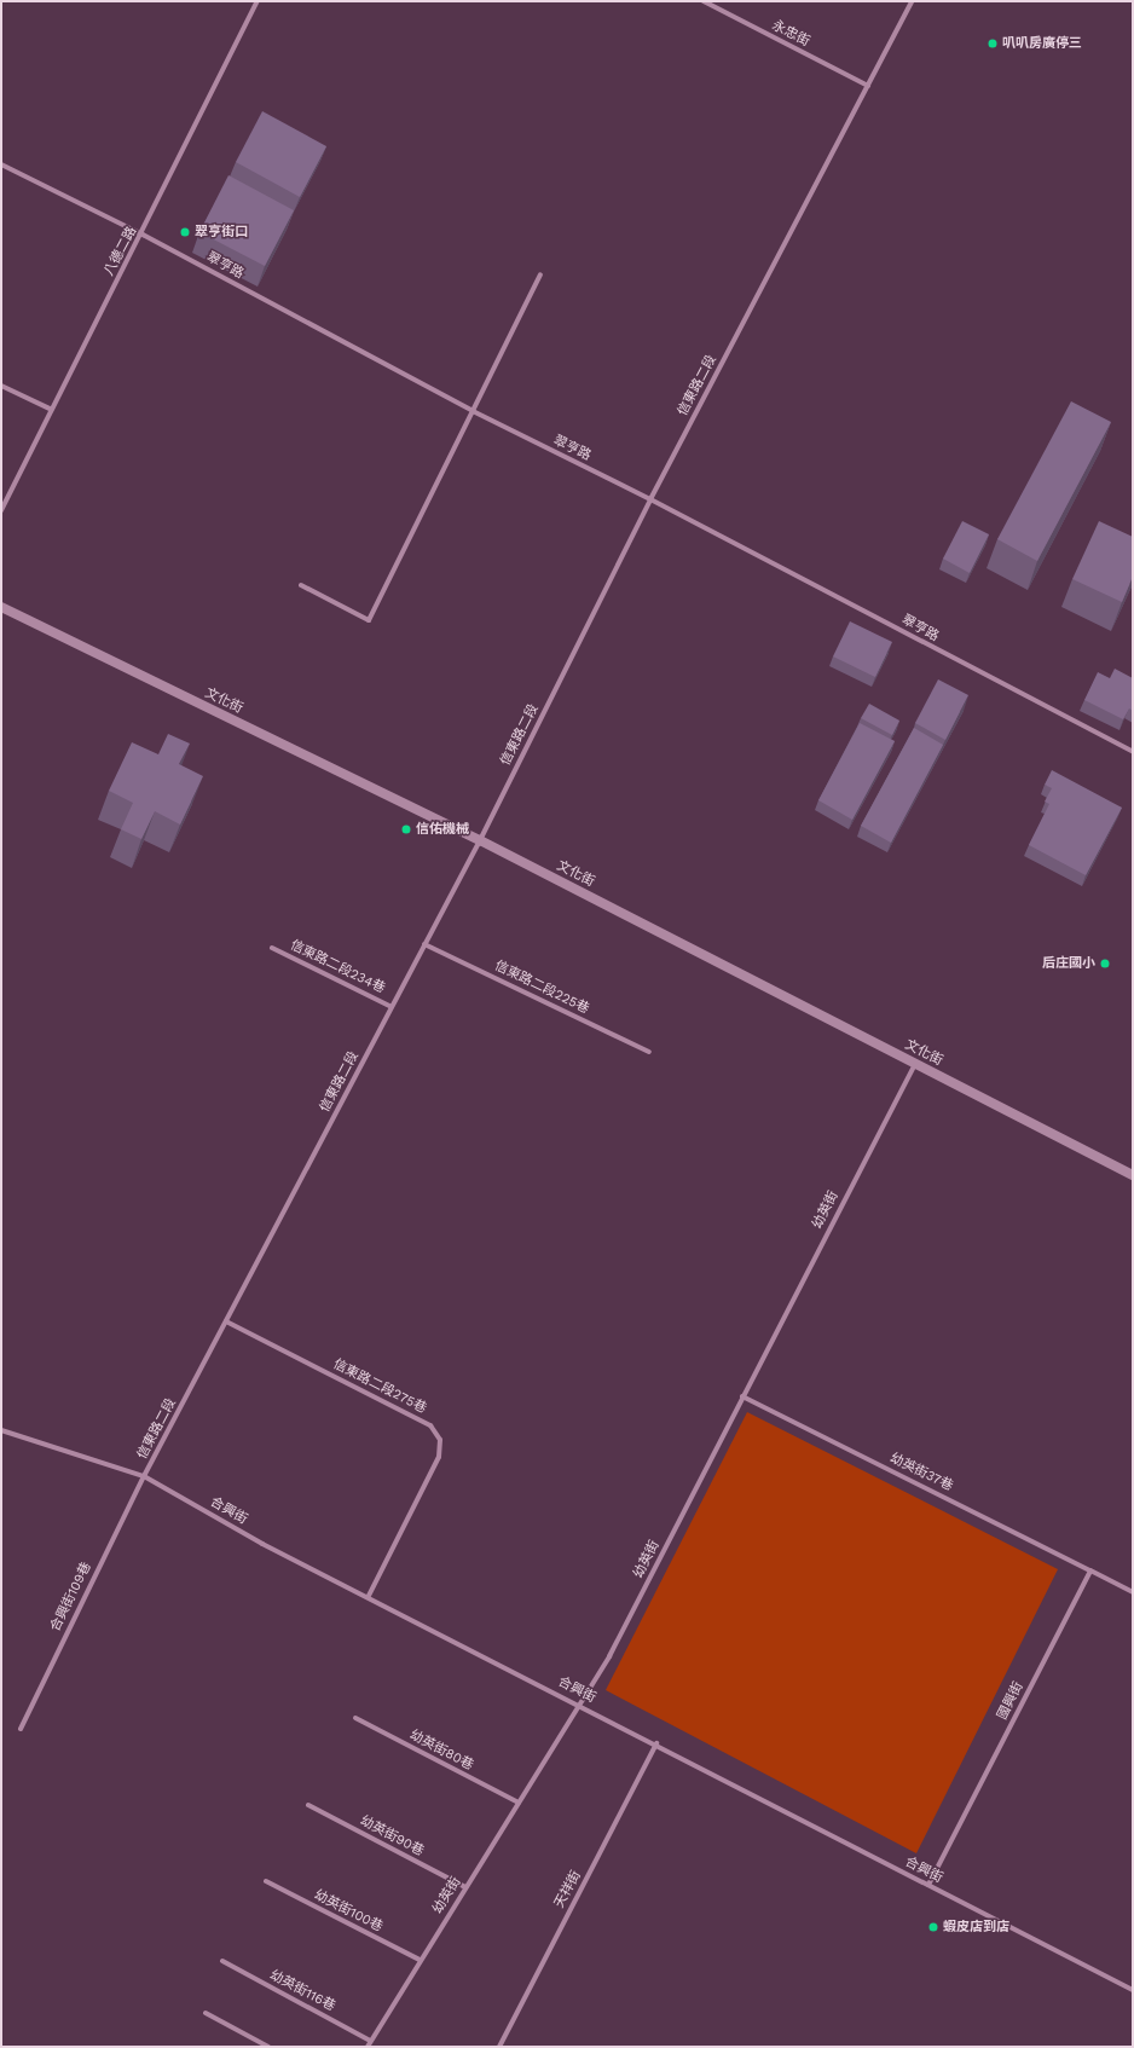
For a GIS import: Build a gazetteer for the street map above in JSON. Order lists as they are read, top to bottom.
{
  "streets": {
    "street": [
      "永忠街",
      "八德二路",
      "翠亨路",
      "信東路二段",
      "文化街",
      "信東路二段234巷",
      "信東路二段225巷",
      "幼英街",
      "信東路二段275巷",
      "幼英街37巷",
      "合興街",
      "合興街109巷",
      "國興街",
      "幼英街80巷",
      "幼英街90巷",
      "天祥街",
      "幼英街100巷",
      "幼英街116巷"
    ]
  },
  "crossings": [
    ["永忠街", "信東路二段"],
    ["八德二路", "翠亨路"],
    ["翠亨路", "信東路二段"],
    ["信東路二段", "文化街"],
    ["信東路二段", "信東路二段234巷"],
    ["信東路二段", "信東路二段225巷"],
    ["信東路二段", "信東路二段275巷"],
    ["信東路二段", "合興街"],
    ["信東路二段", "合興街109巷"],
    ["文化街", "幼英街"],
    ["幼英街", "幼英街37巷"],
    ["幼英街", "合興街"],
    ["幼英街", "幼英街80巷"],
    ["幼英街", "幼英街90巷"],
    ["幼英街", "幼英街100巷"],
    ["幼英街", "幼英街116巷"],
    ["信東路二段275巷", "合興街"],
    ["幼英街37巷", "國興街"],
    ["合興街", "合興街109巷"],
    ["合興街", "國興街"],
    ["合興街", "天祥街"]
  ],
  "places": [
    "叭叭房廣停三",
    "翠亨街口",
    "信佑機械",
    "后庄國小",
    "蝦皮店到店"
  ]
}
